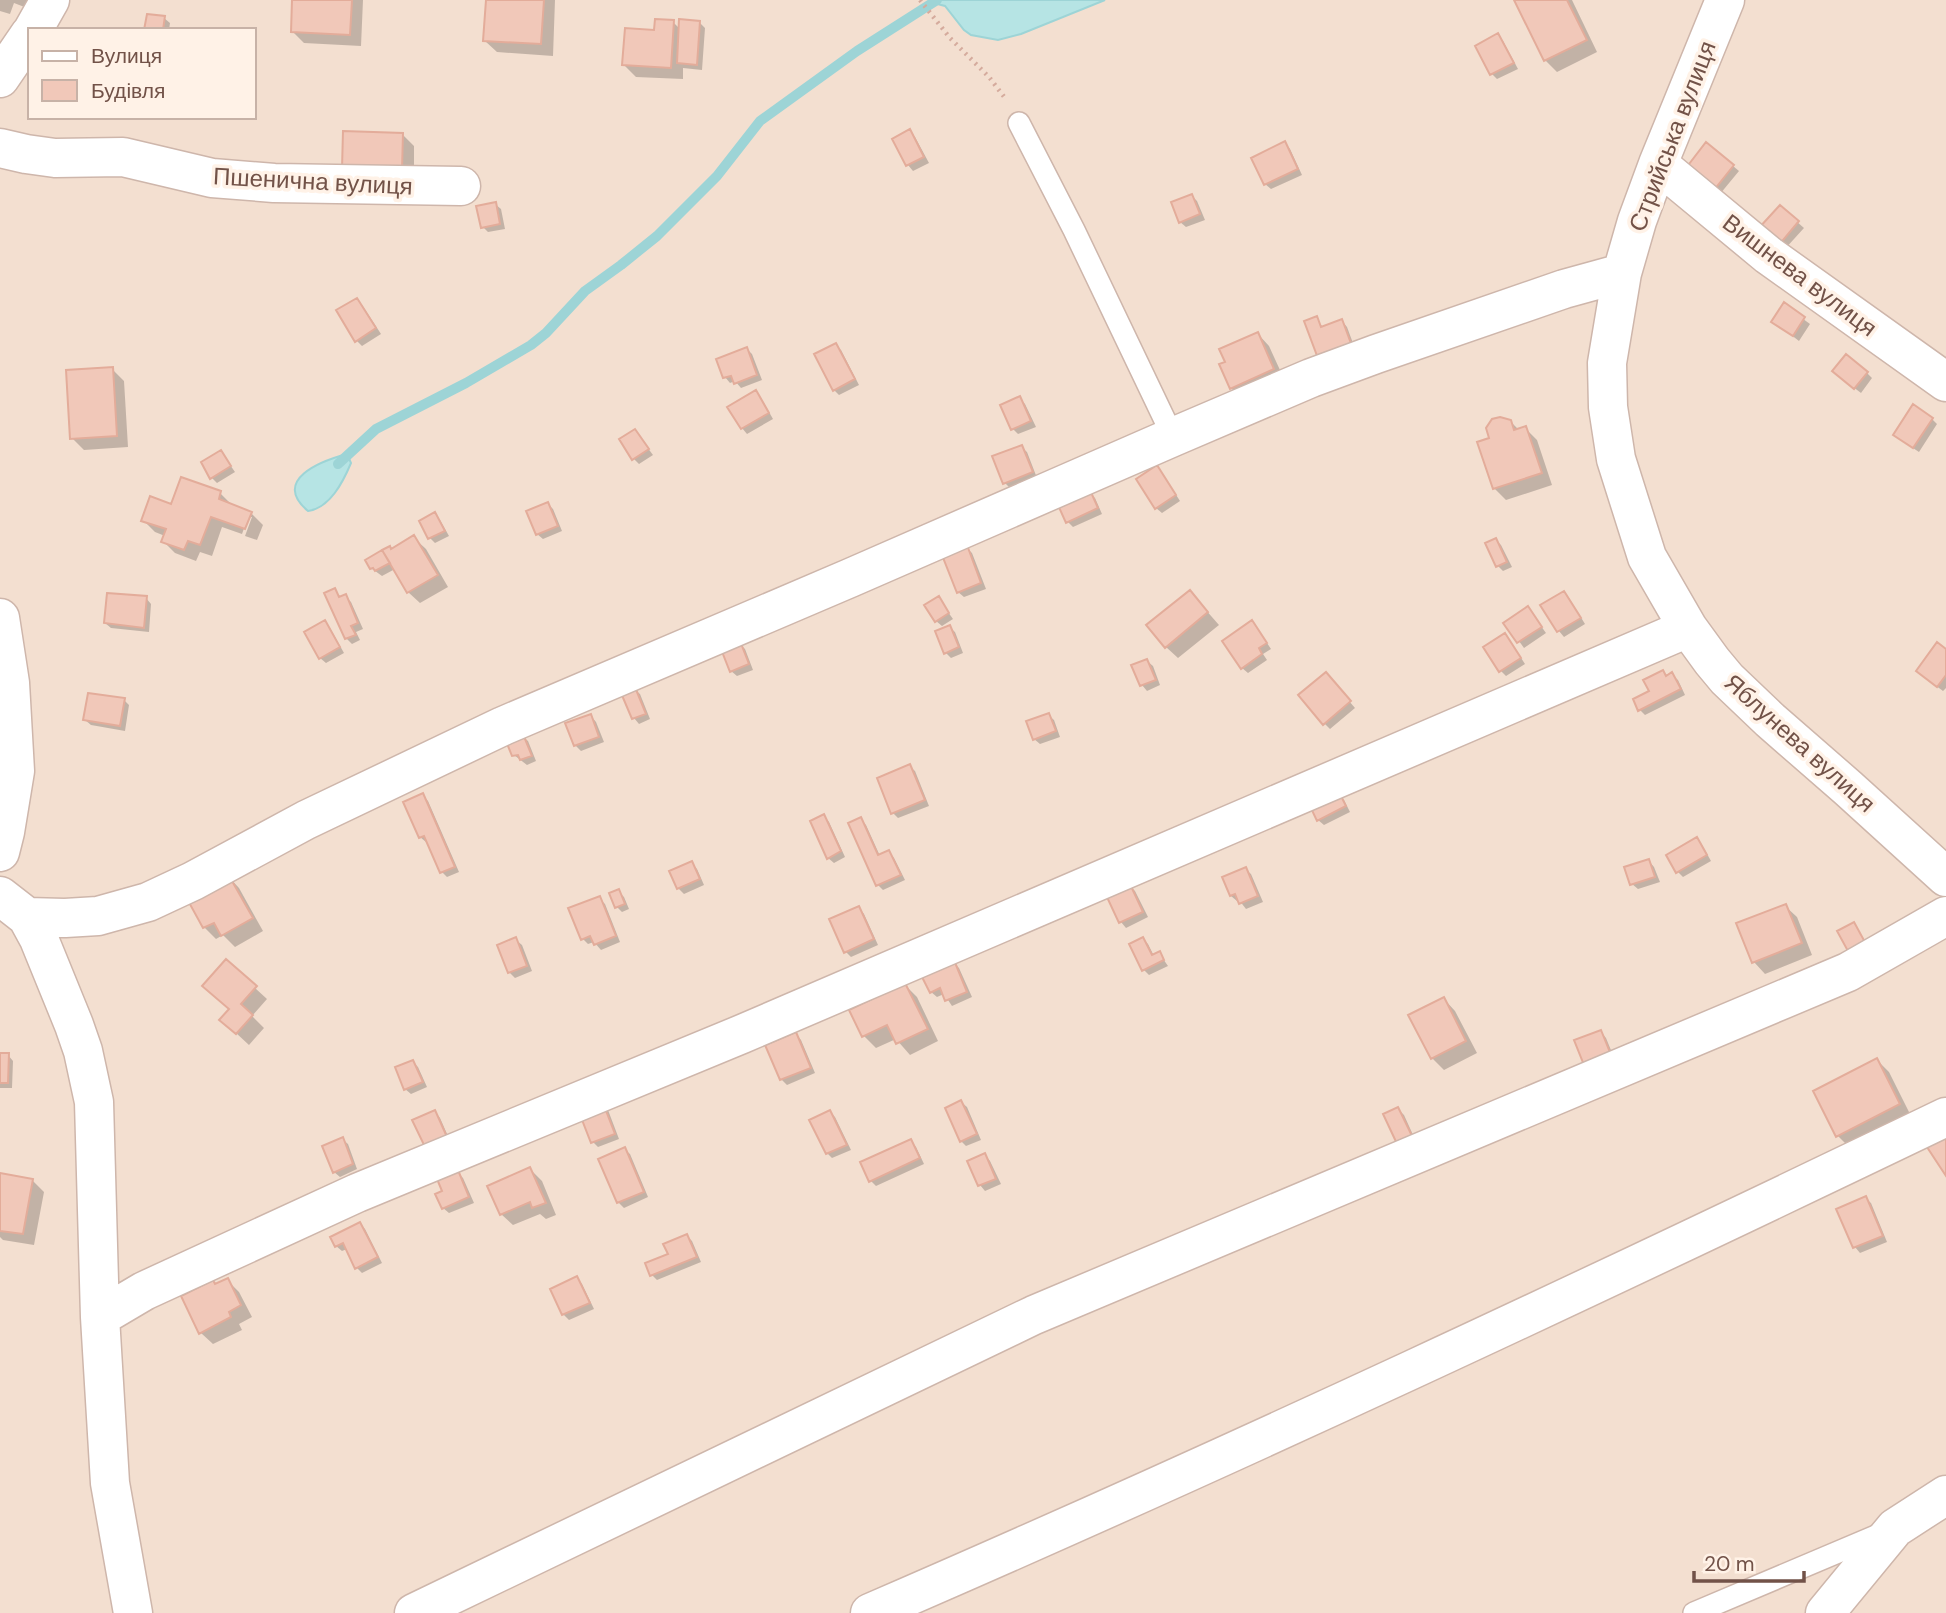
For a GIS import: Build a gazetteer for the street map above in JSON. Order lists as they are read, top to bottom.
{
  "streets": {
    "street": [
      "Стрийська вулиця",
      "Пшенична вулиця",
      "Вишнева вулиця",
      "Яблунева вулиця"
    ]
  },
  "crossings": [
    ["Стрийська вулиця", "Вишнева вулиця"],
    ["Стрийська вулиця", "Яблунева вулиця"]
  ],
  "legend": ["Вулиця", "Будівля"],
  "scale_bar": "20 m"
}
